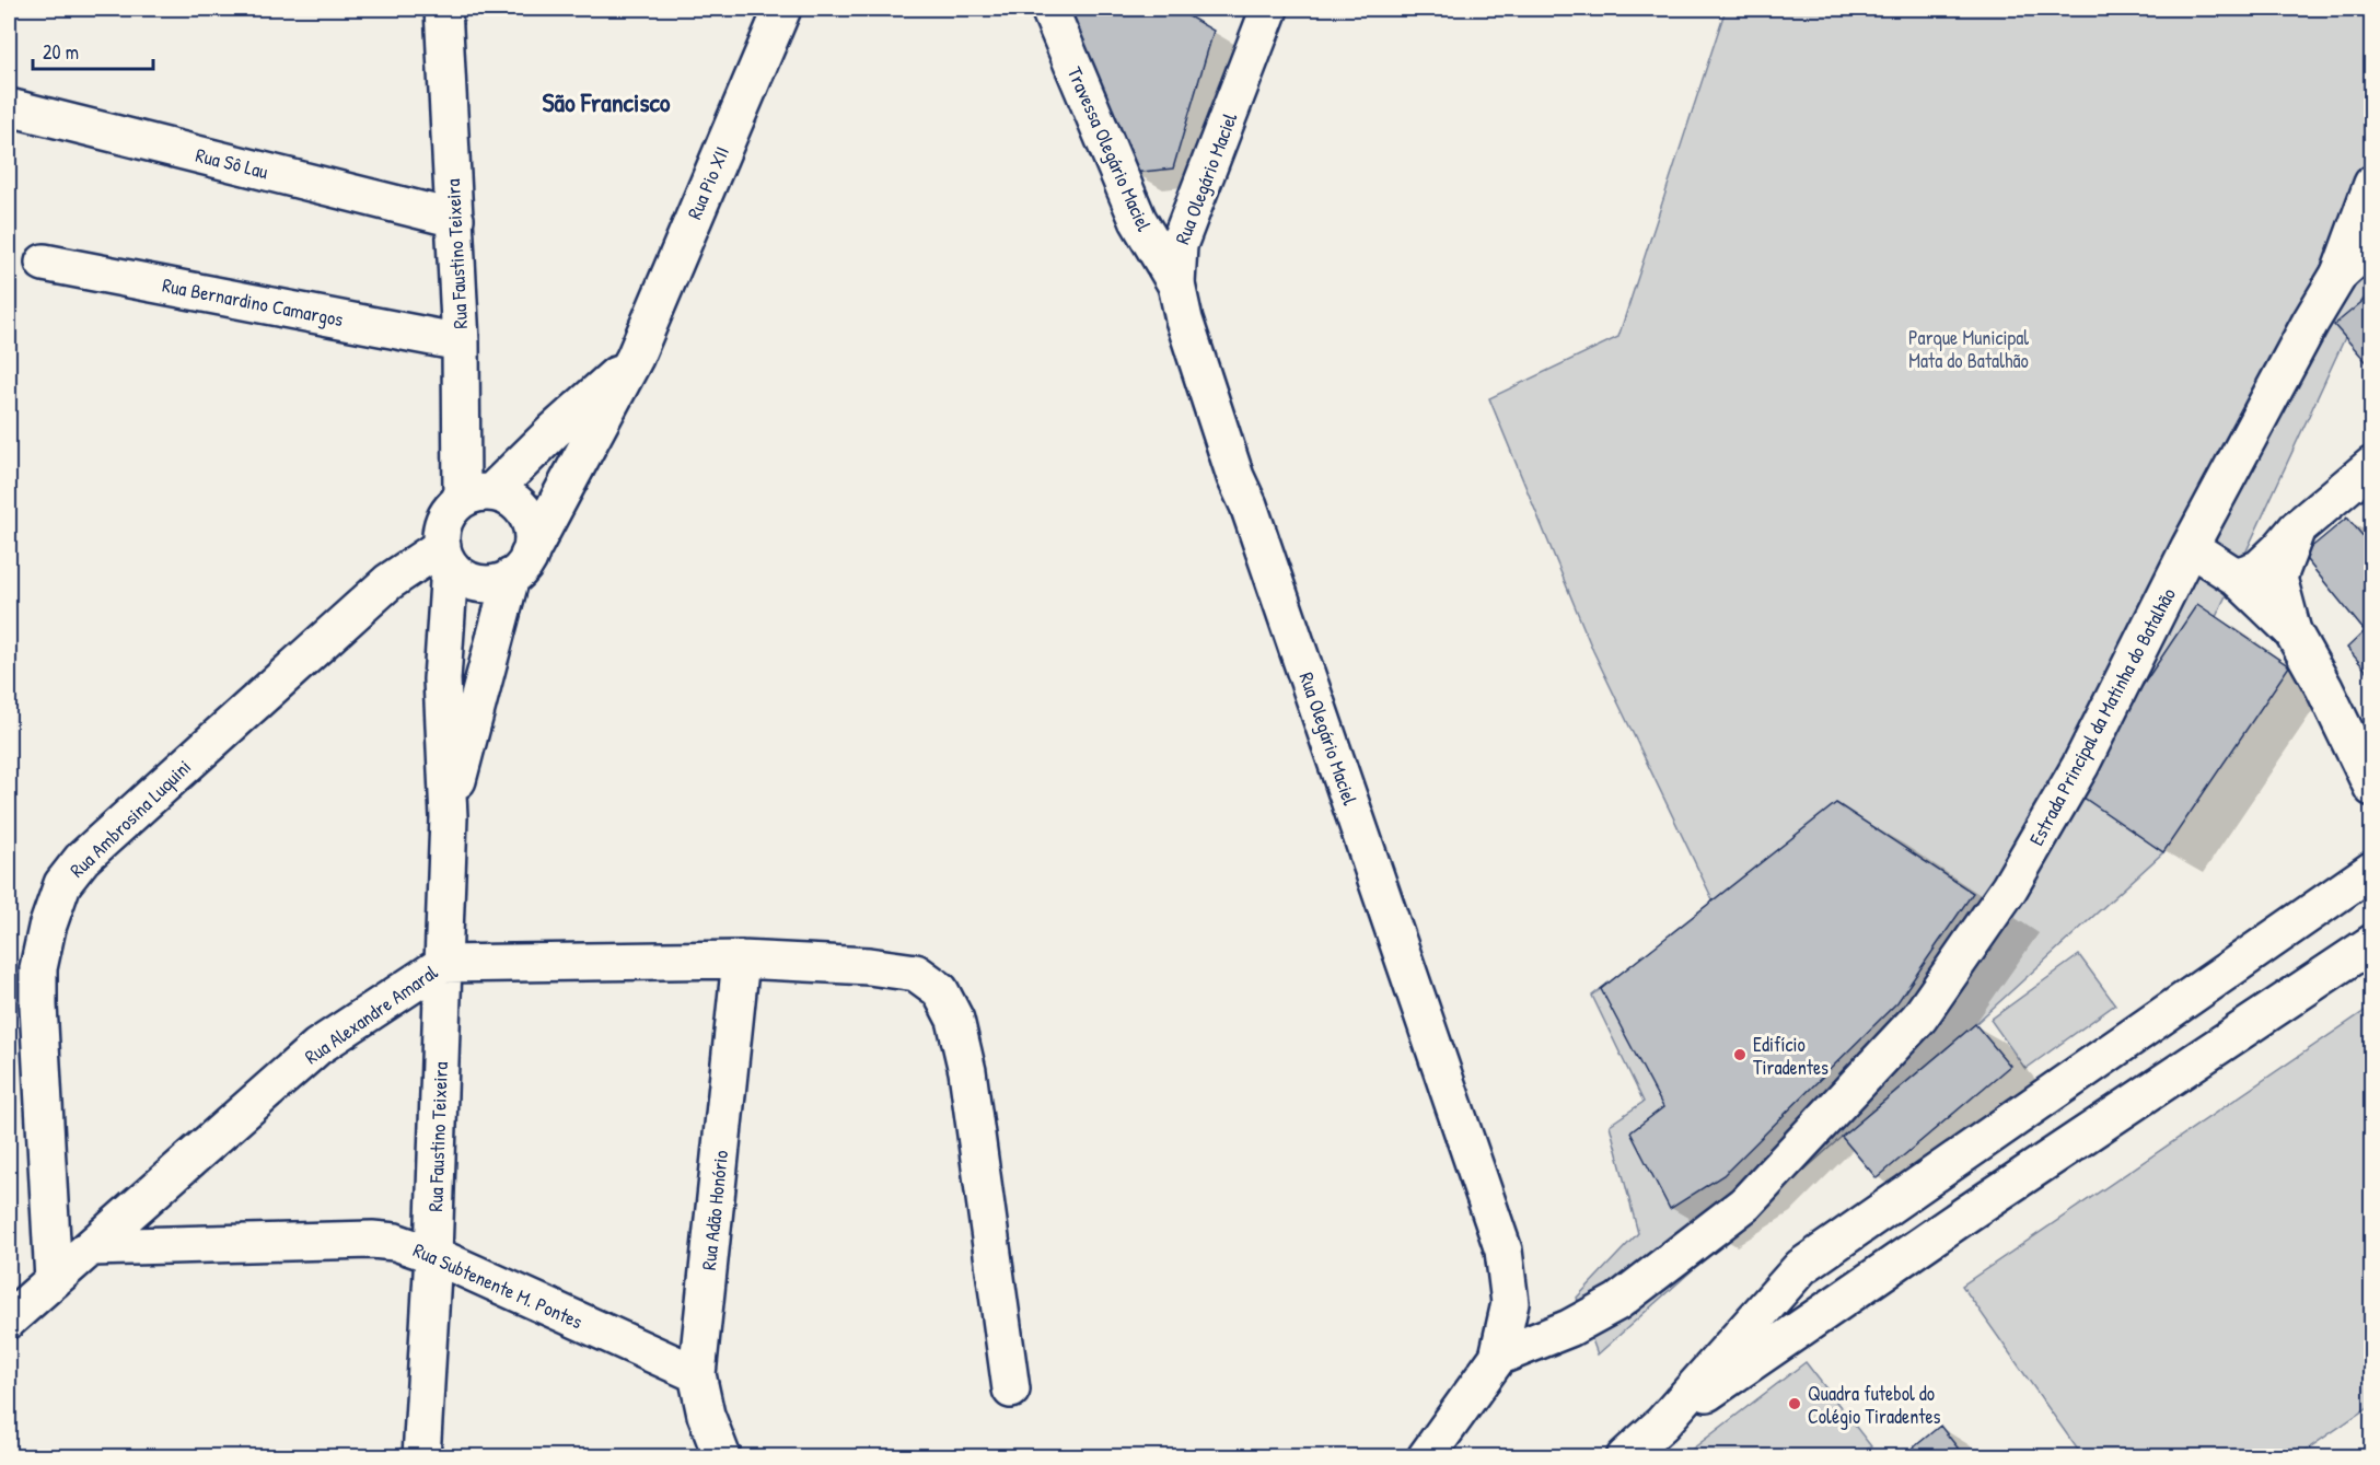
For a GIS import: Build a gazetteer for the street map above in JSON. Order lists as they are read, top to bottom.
{
  "streets": {
    "street": [
      "Travessa Olegário Maciel",
      "Rua Sô Lau",
      "Rua Olegário Maciel",
      "Rua Pio XII",
      "Rua Faustino Teixeira",
      "Rua Bernardino Camargos",
      "Estrada Principal da Matinha do Batalhão",
      "Rua Ambrosina Luquini",
      "Rua Alexandre Amaral",
      "Rua Adão Honório",
      "Rua Subtenente M. Pontes"
    ]
  },
  "crossings": [
    ["Travessa Olegário Maciel", "Rua Olegário Maciel"],
    ["Rua Sô Lau", "Rua Faustino Teixeira"],
    ["Rua Olegário Maciel", "Estrada Principal da Matinha do Batalhão"],
    ["Rua Pio XII", "Rua Faustino Teixeira"],
    ["Rua Pio XII", "Rua Ambrosina Luquini"],
    ["Rua Faustino Teixeira", "Rua Bernardino Camargos"],
    ["Rua Faustino Teixeira", "Rua Ambrosina Luquini"],
    ["Rua Faustino Teixeira", "Rua Alexandre Amaral"],
    ["Rua Faustino Teixeira", "Rua Subtenente M. Pontes"],
    ["Rua Ambrosina Luquini", "Rua Alexandre Amaral"],
    ["Rua Alexandre Amaral", "Rua Adão Honório"],
    ["Rua Alexandre Amaral", "Rua Subtenente M. Pontes"],
    ["Rua Adão Honório", "Rua Subtenente M. Pontes"]
  ],
  "districts": ["São Francisco"],
  "parks": ["Parque Municipal Mata do Batalhão"],
  "places": ["Edifício Tiradentes", "Quadra futebol do Colégio Tiradentes"],
  "scale_bar": "20 m"
}
